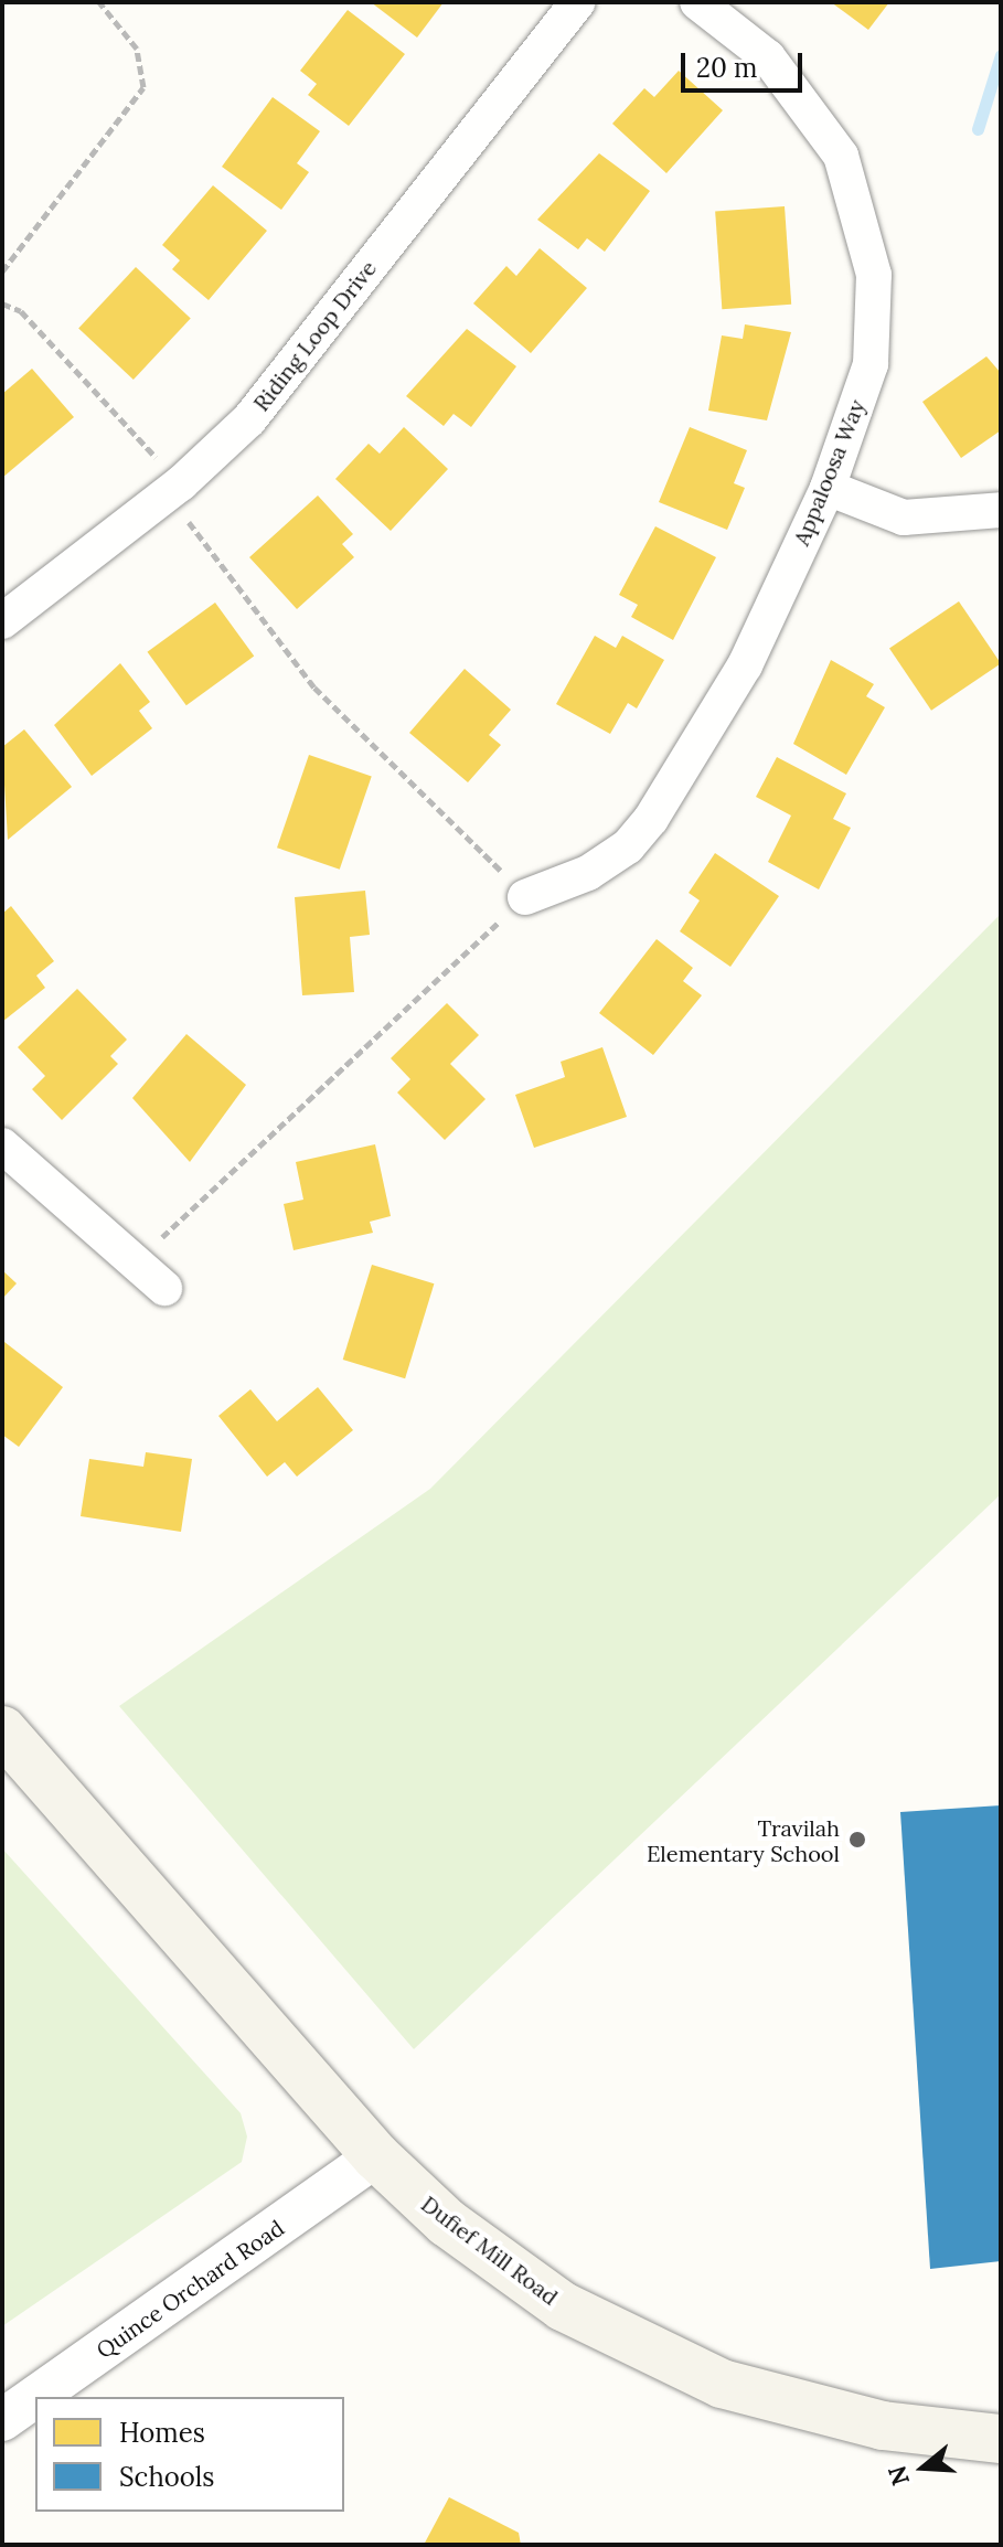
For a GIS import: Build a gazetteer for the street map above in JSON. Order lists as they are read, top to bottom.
{
  "streets": {
    "main road": ["Dufief Mill Road"],
    "street": ["Riding Loop Drive", "Appaloosa Way", "Quince Orchard Road"]
  },
  "crossings": [
    ["Dufief Mill Road", "Quince Orchard Road"]
  ],
  "places": ["Travilah Elementary School"],
  "legend": ["Homes", "Schools"],
  "scale_bar": "20 m",
  "north": "left"
}
